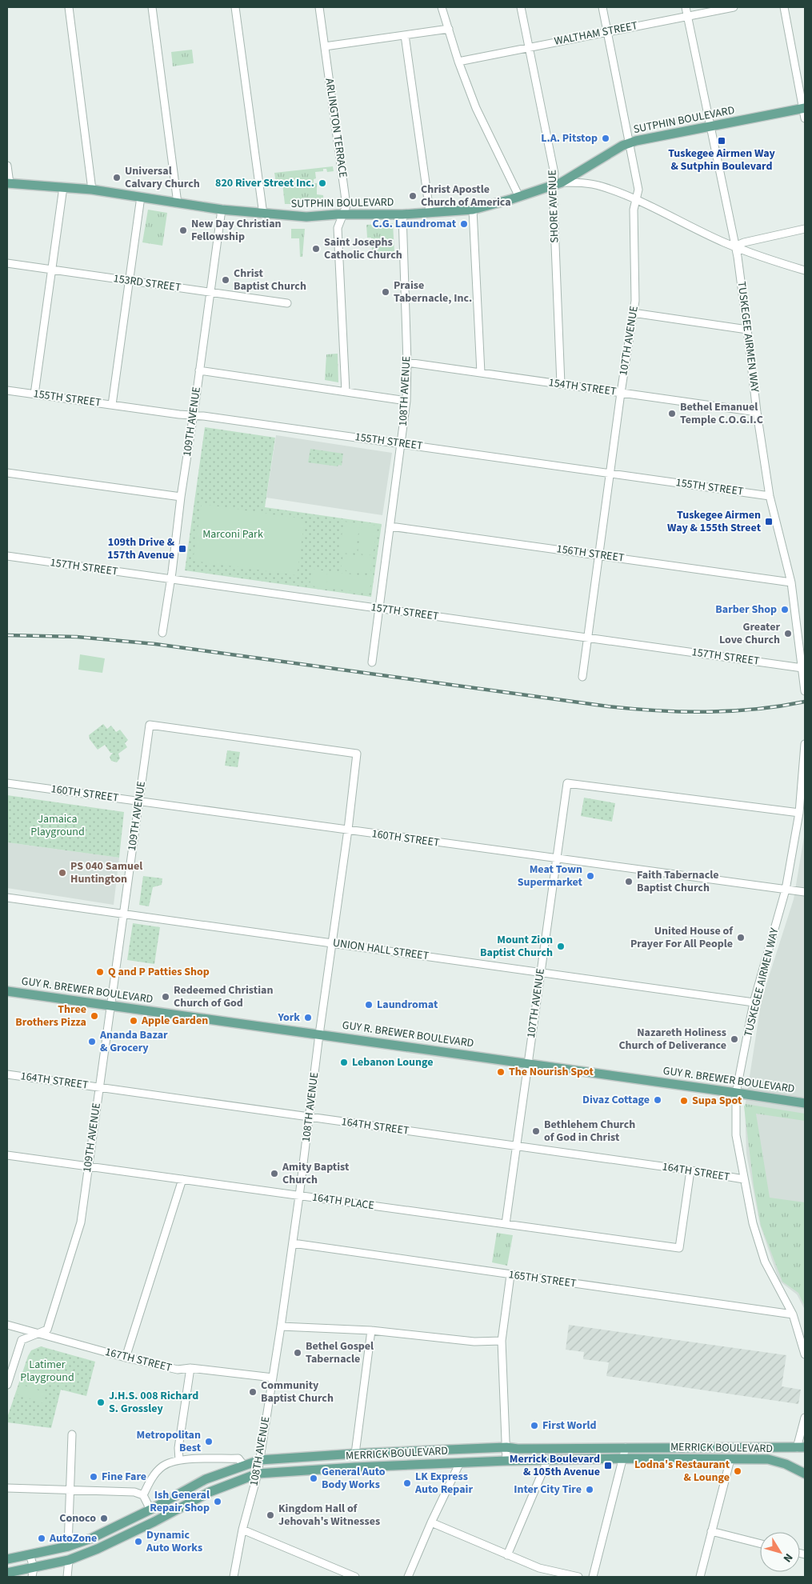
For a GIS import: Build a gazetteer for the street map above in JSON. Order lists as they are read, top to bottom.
{
  "streets": {
    "main road": ["SUTPHIN BOULEVARD", "GUY R. BREWER BOULEVARD", "MERRICK BOULEVARD"],
    "street": [
      "WALTHAM STREET",
      "ARLINGTON TERRACE",
      "SHORE AVENUE",
      "153RD STREET",
      "TUSKEGEE AIRMEN WAY",
      "107TH AVENUE",
      "154TH STREET",
      "108TH AVENUE",
      "155TH STREET",
      "109TH AVENUE",
      "156TH STREET",
      "157TH STREET",
      "160TH STREET",
      "UNION HALL STREET",
      "164TH STREET",
      "164TH PLACE",
      "165TH STREET",
      "167TH STREET"
    ]
  },
  "crossings": [
    ["WALTHAM STREET", "SHORE AVENUE"],
    ["WALTHAM STREET", "TUSKEGEE AIRMEN WAY"],
    ["WALTHAM STREET", "107TH AVENUE"],
    ["SUTPHIN BOULEVARD", "ARLINGTON TERRACE"],
    ["SUTPHIN BOULEVARD", "SHORE AVENUE"],
    ["SUTPHIN BOULEVARD", "TUSKEGEE AIRMEN WAY"],
    ["SUTPHIN BOULEVARD", "107TH AVENUE"],
    ["SUTPHIN BOULEVARD", "108TH AVENUE"],
    ["SUTPHIN BOULEVARD", "109TH AVENUE"],
    ["SHORE AVENUE", "154TH STREET"],
    ["153RD STREET", "109TH AVENUE"],
    ["TUSKEGEE AIRMEN WAY", "107TH AVENUE"],
    ["TUSKEGEE AIRMEN WAY", "154TH STREET"],
    ["TUSKEGEE AIRMEN WAY", "155TH STREET"],
    ["TUSKEGEE AIRMEN WAY", "156TH STREET"],
    ["TUSKEGEE AIRMEN WAY", "157TH STREET"],
    ["TUSKEGEE AIRMEN WAY", "160TH STREET"],
    ["TUSKEGEE AIRMEN WAY", "UNION HALL STREET"],
    ["TUSKEGEE AIRMEN WAY", "GUY R. BREWER BOULEVARD"],
    ["TUSKEGEE AIRMEN WAY", "164TH STREET"],
    ["TUSKEGEE AIRMEN WAY", "165TH STREET"],
    ["107TH AVENUE", "154TH STREET"],
    ["107TH AVENUE", "155TH STREET"],
    ["107TH AVENUE", "156TH STREET"],
    ["107TH AVENUE", "157TH STREET"],
    ["107TH AVENUE", "160TH STREET"],
    ["107TH AVENUE", "UNION HALL STREET"],
    ["107TH AVENUE", "GUY R. BREWER BOULEVARD"],
    ["107TH AVENUE", "164TH STREET"],
    ["107TH AVENUE", "164TH PLACE"],
    ["154TH STREET", "108TH AVENUE"],
    ["108TH AVENUE", "155TH STREET"],
    ["108TH AVENUE", "109TH AVENUE"],
    ["108TH AVENUE", "156TH STREET"],
    ["108TH AVENUE", "157TH STREET"],
    ["108TH AVENUE", "160TH STREET"],
    ["108TH AVENUE", "UNION HALL STREET"],
    ["108TH AVENUE", "GUY R. BREWER BOULEVARD"],
    ["108TH AVENUE", "164TH STREET"],
    ["108TH AVENUE", "164TH PLACE"],
    ["108TH AVENUE", "165TH STREET"],
    ["108TH AVENUE", "167TH STREET"],
    ["108TH AVENUE", "MERRICK BOULEVARD"],
    ["155TH STREET", "109TH AVENUE"],
    ["109TH AVENUE", "157TH STREET"],
    ["109TH AVENUE", "160TH STREET"],
    ["109TH AVENUE", "UNION HALL STREET"],
    ["109TH AVENUE", "GUY R. BREWER BOULEVARD"],
    ["109TH AVENUE", "164TH STREET"],
    ["109TH AVENUE", "164TH PLACE"],
    ["109TH AVENUE", "167TH STREET"],
    ["164TH STREET", "164TH PLACE"]
  ],
  "parks": ["Marconi Park", "Jamaica Playground", "Latimer Playground"],
  "places": {
    "other": [
      "L.A. Pitstop",
      "Universal Calvary Church",
      "820 River Street Inc.",
      "Christ Apostle Church of America",
      "C.G. Laundromat",
      "New Day Christian Fellowship",
      "Saint Josephs Catholic Church",
      "Christ Baptist Church",
      "Praise Tabernacle, Inc.",
      "Bethel Emanuel Temple C.O.G.I.C",
      "Barber Shop",
      "Greater Love Church",
      "PS 040 Samuel Huntington",
      "Meat Town Supermarket",
      "Faith Tabernacle Baptist Church",
      "United House of Prayer For All People",
      "Mount Zion Baptist Church",
      "Q and P Patties Shop",
      "Redeemed Christian Church of God",
      "Laundromat",
      "Three Brothers Pizza",
      "York",
      "Apple Garden",
      "Nazareth Holiness Church of Deliverance",
      "Ananda Bazar & Grocery",
      "Lebanon Lounge",
      "The Nourish Spot",
      "Divaz Cottage",
      "Supa Spot",
      "Bethlehem Church of God in Christ",
      "Amity Baptist Church",
      "Bethel Gospel Tabernacle",
      "Community Baptist Church",
      "J.H.S. 008 Richard S. Grossley",
      "First World",
      "Metropolitan Best",
      "Lodna's Restaurant & Lounge",
      "Fine Fare",
      "General Auto Body Works",
      "LK Express Auto Repair",
      "Inter City Tire",
      "Ish General Repair Shop",
      "Kingdom Hall of Jehovah's Witnesses",
      "Conoco",
      "AutoZone",
      "Dynamic Auto Works"
    ],
    "transit": [
      "Tuskegee Airmen Way & Sutphin Boulevard",
      "Tuskegee Airmen Way & 155th Street",
      "109th Drive & 157th Avenue",
      "Merrick Boulevard & 105th Avenue"
    ]
  },
  "north": "bottom right"
}
